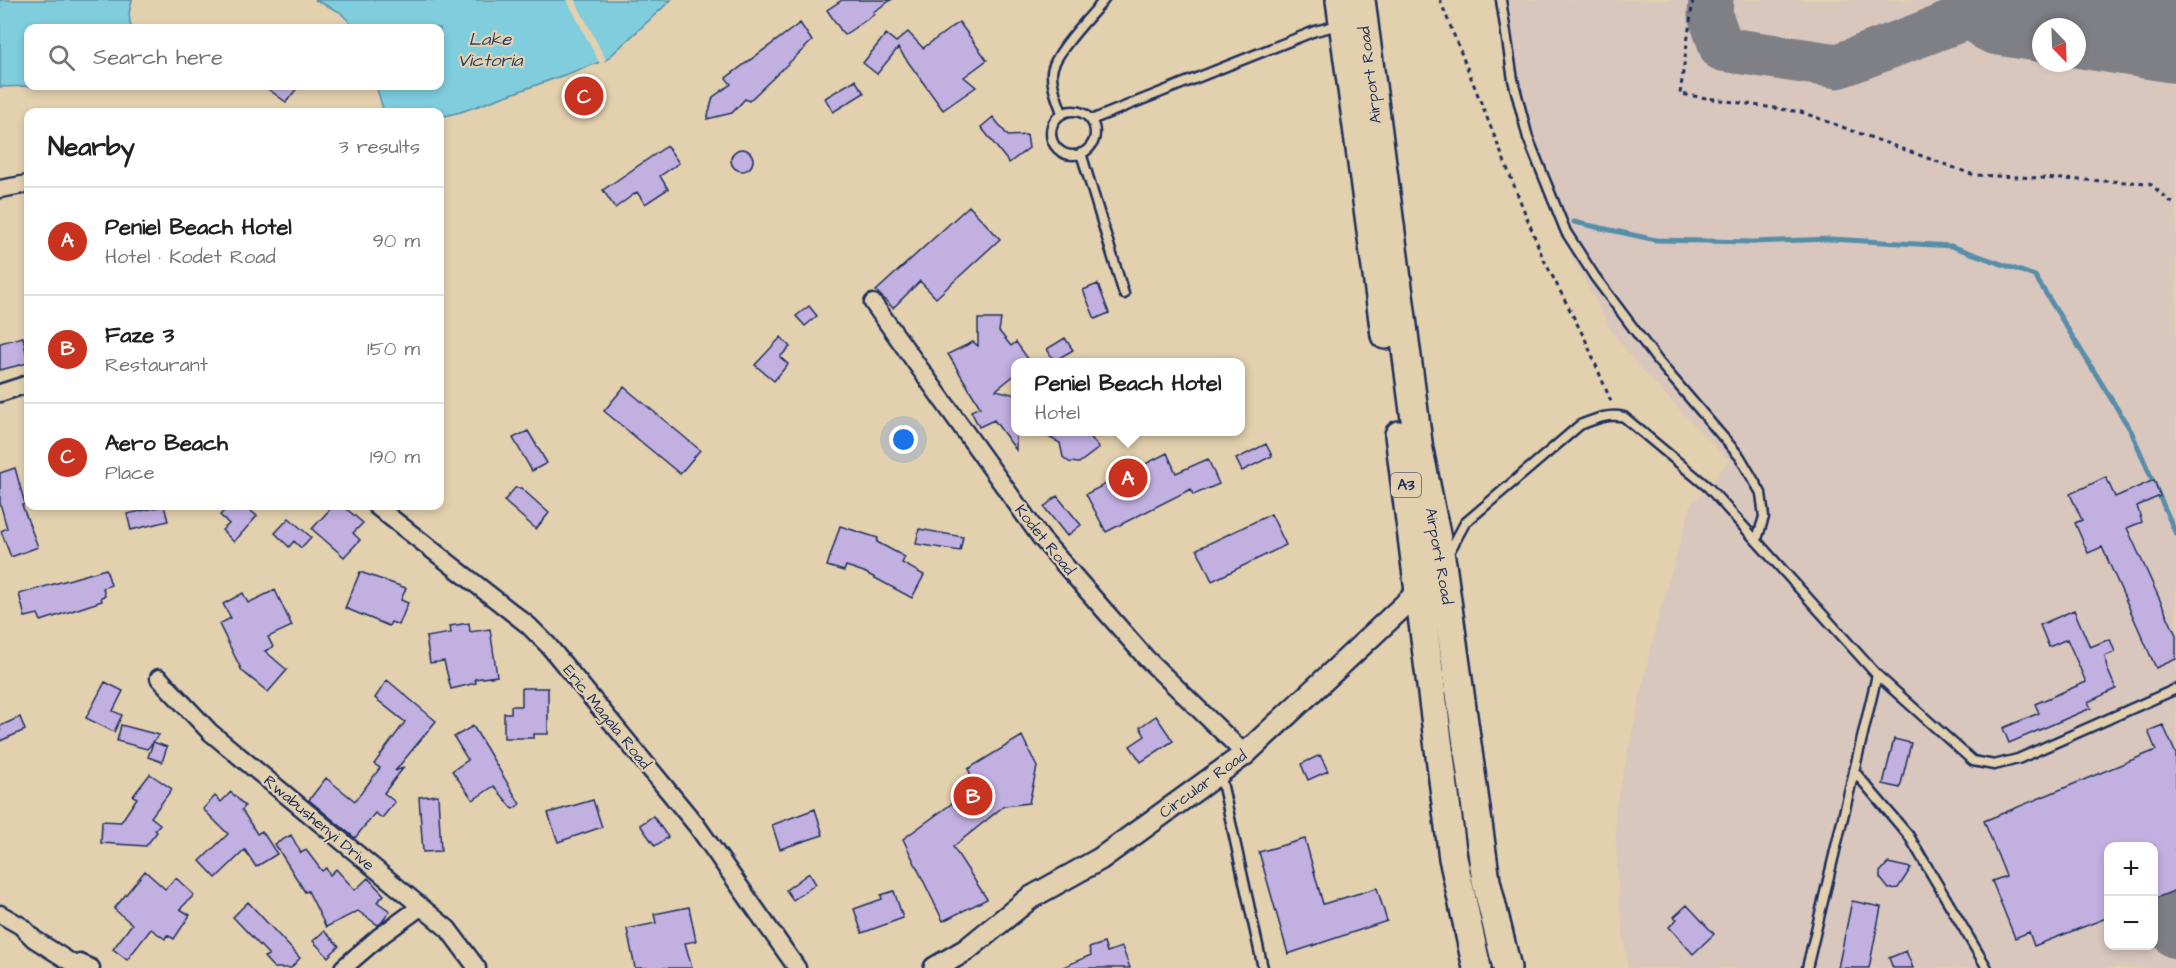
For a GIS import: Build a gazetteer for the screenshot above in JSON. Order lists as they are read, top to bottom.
{
  "streets": {
    "highway": ["Airport Road", "A3"],
    "street": [
      "Kodet Road",
      "Eric Magala Road",
      "Circular Road",
      "Rwabushenyi Drive"
    ]
  },
  "crossings": [
    ["Airport Road", "Circular Road"],
    ["Kodet Road", "Circular Road"]
  ],
  "water": ["Lake Victoria"],
  "north": "bottom right",
  "page": {
    "search": "Search here",
    "pins": ["C", "A", "B"],
    "heading": ["Nearby", "3 results"],
    "list": [
      {
        "mark": "A",
        "name": "Peniel Beach Hotel",
        "note": "Hotel · Kodet Road",
        "value": "90 m"
      },
      {
        "mark": "B",
        "name": "Faze 3",
        "note": "Restaurant",
        "value": "150 m"
      },
      {
        "mark": "C",
        "name": "Aero Beach",
        "note": "Place",
        "value": "190 m"
      }
    ],
    "popup": ["Peniel Beach Hotel", "Hotel"],
    "map_buttons": ["+", "−"]
  }
}
